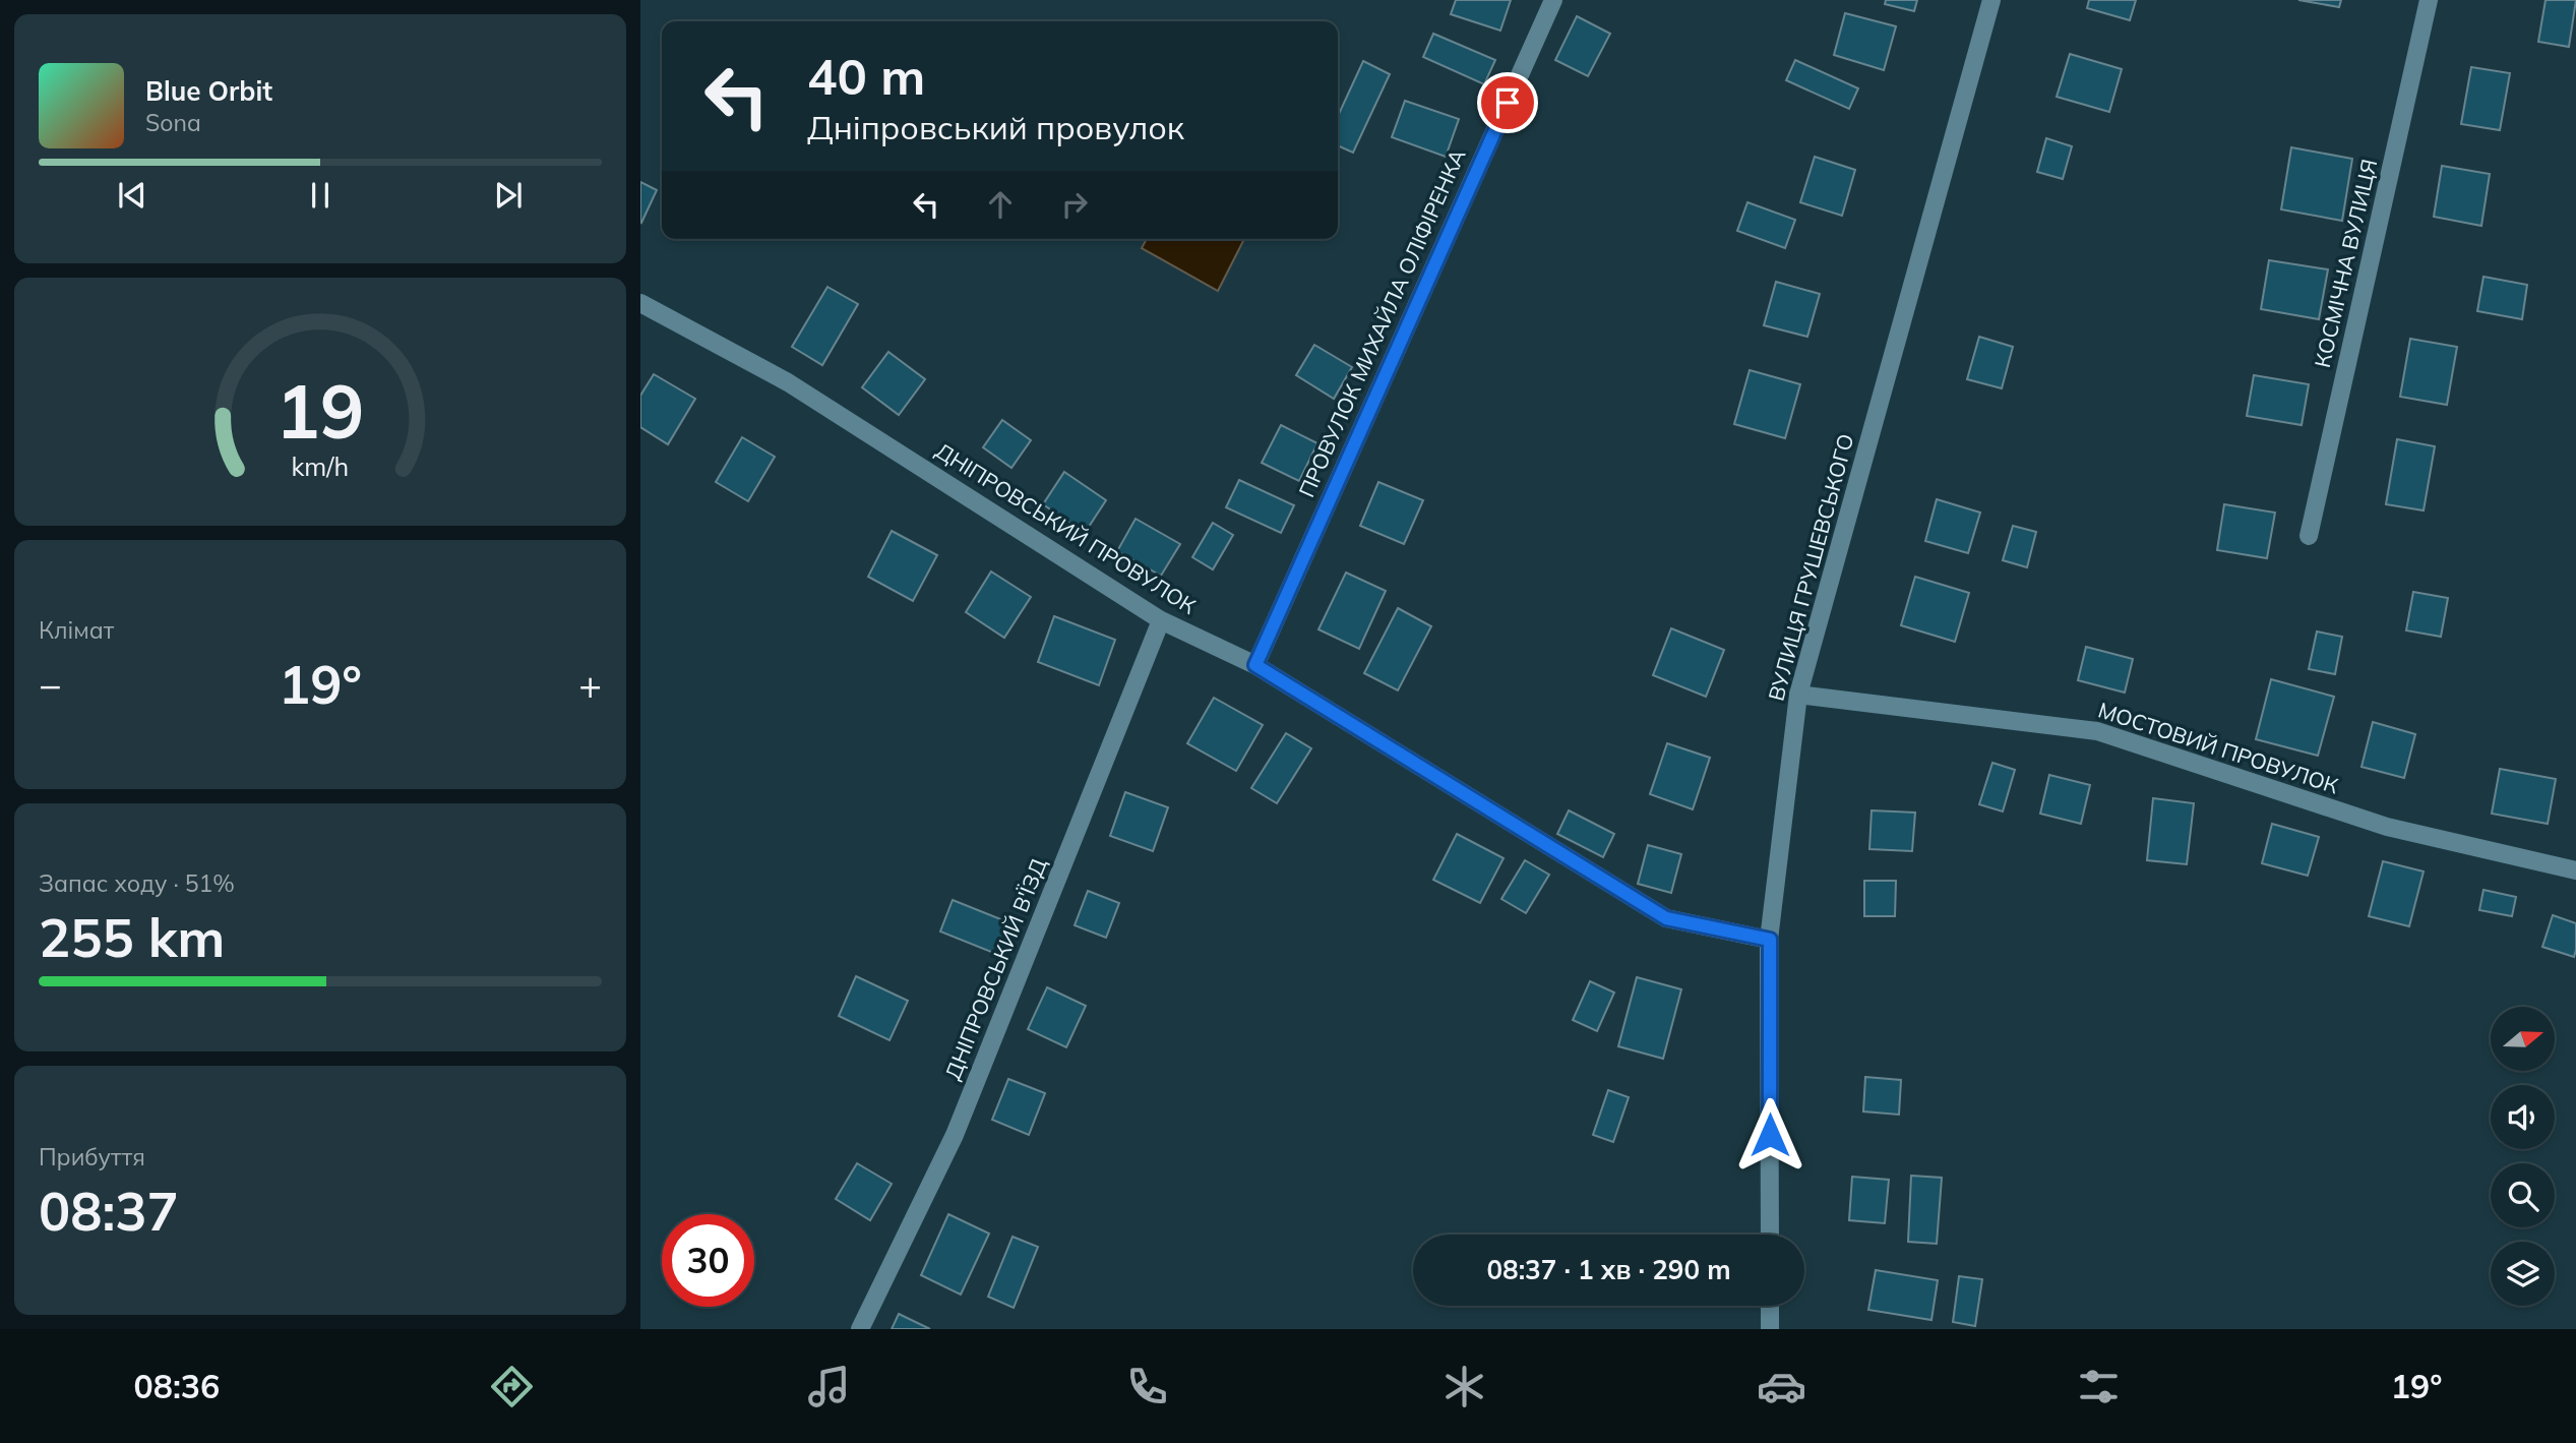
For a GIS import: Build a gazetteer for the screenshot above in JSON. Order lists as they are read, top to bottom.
{
  "streets": {
    "street": [
      "КОСМІЧНА ВУЛИЦЯ",
      "ПРОВУЛОК МИХАЙЛА ОЛІФІРЕНКА",
      "ДНІПРОВСЬКИЙ ПРОВУЛОК",
      "ВУЛИЦЯ ГРУШЕВСЬКОГО",
      "МОСТОВИЙ ПРОВУЛОК",
      "ДНІПРОВСЬКИЙ В'ЇЗД"
    ]
  },
  "crossings": [
    ["ПРОВУЛОК МИХАЙЛА ОЛІФІРЕНКА", "ДНІПРОВСЬКИЙ ПРОВУЛОК"],
    ["ДНІПРОВСЬКИЙ ПРОВУЛОК", "ВУЛИЦЯ ГРУШЕВСЬКОГО"],
    ["ДНІПРОВСЬКИЙ ПРОВУЛОК", "ДНІПРОВСЬКИЙ В'ЇЗД"],
    ["ВУЛИЦЯ ГРУШЕВСЬКОГО", "МОСТОВИЙ ПРОВУЛОК"]
  ],
  "north": "right",
  "page": {
    "turn": ["40 m", "Дніпровський провулок"],
    "song": ["Blue Orbit", "Sona"],
    "tile": [
      "Клімат",
      ["Запас ходу · 51%", "255 km"],
      ["Прибуття", "08:37"]
    ],
    "heat": ["−", "19°", "+"],
    "limit": "30",
    "trip": "08:37 · 1 хв · 290 m",
    "tabs": ["08:36", "19°"],
    "gauge": ["19", "km/h"]
  }
}
